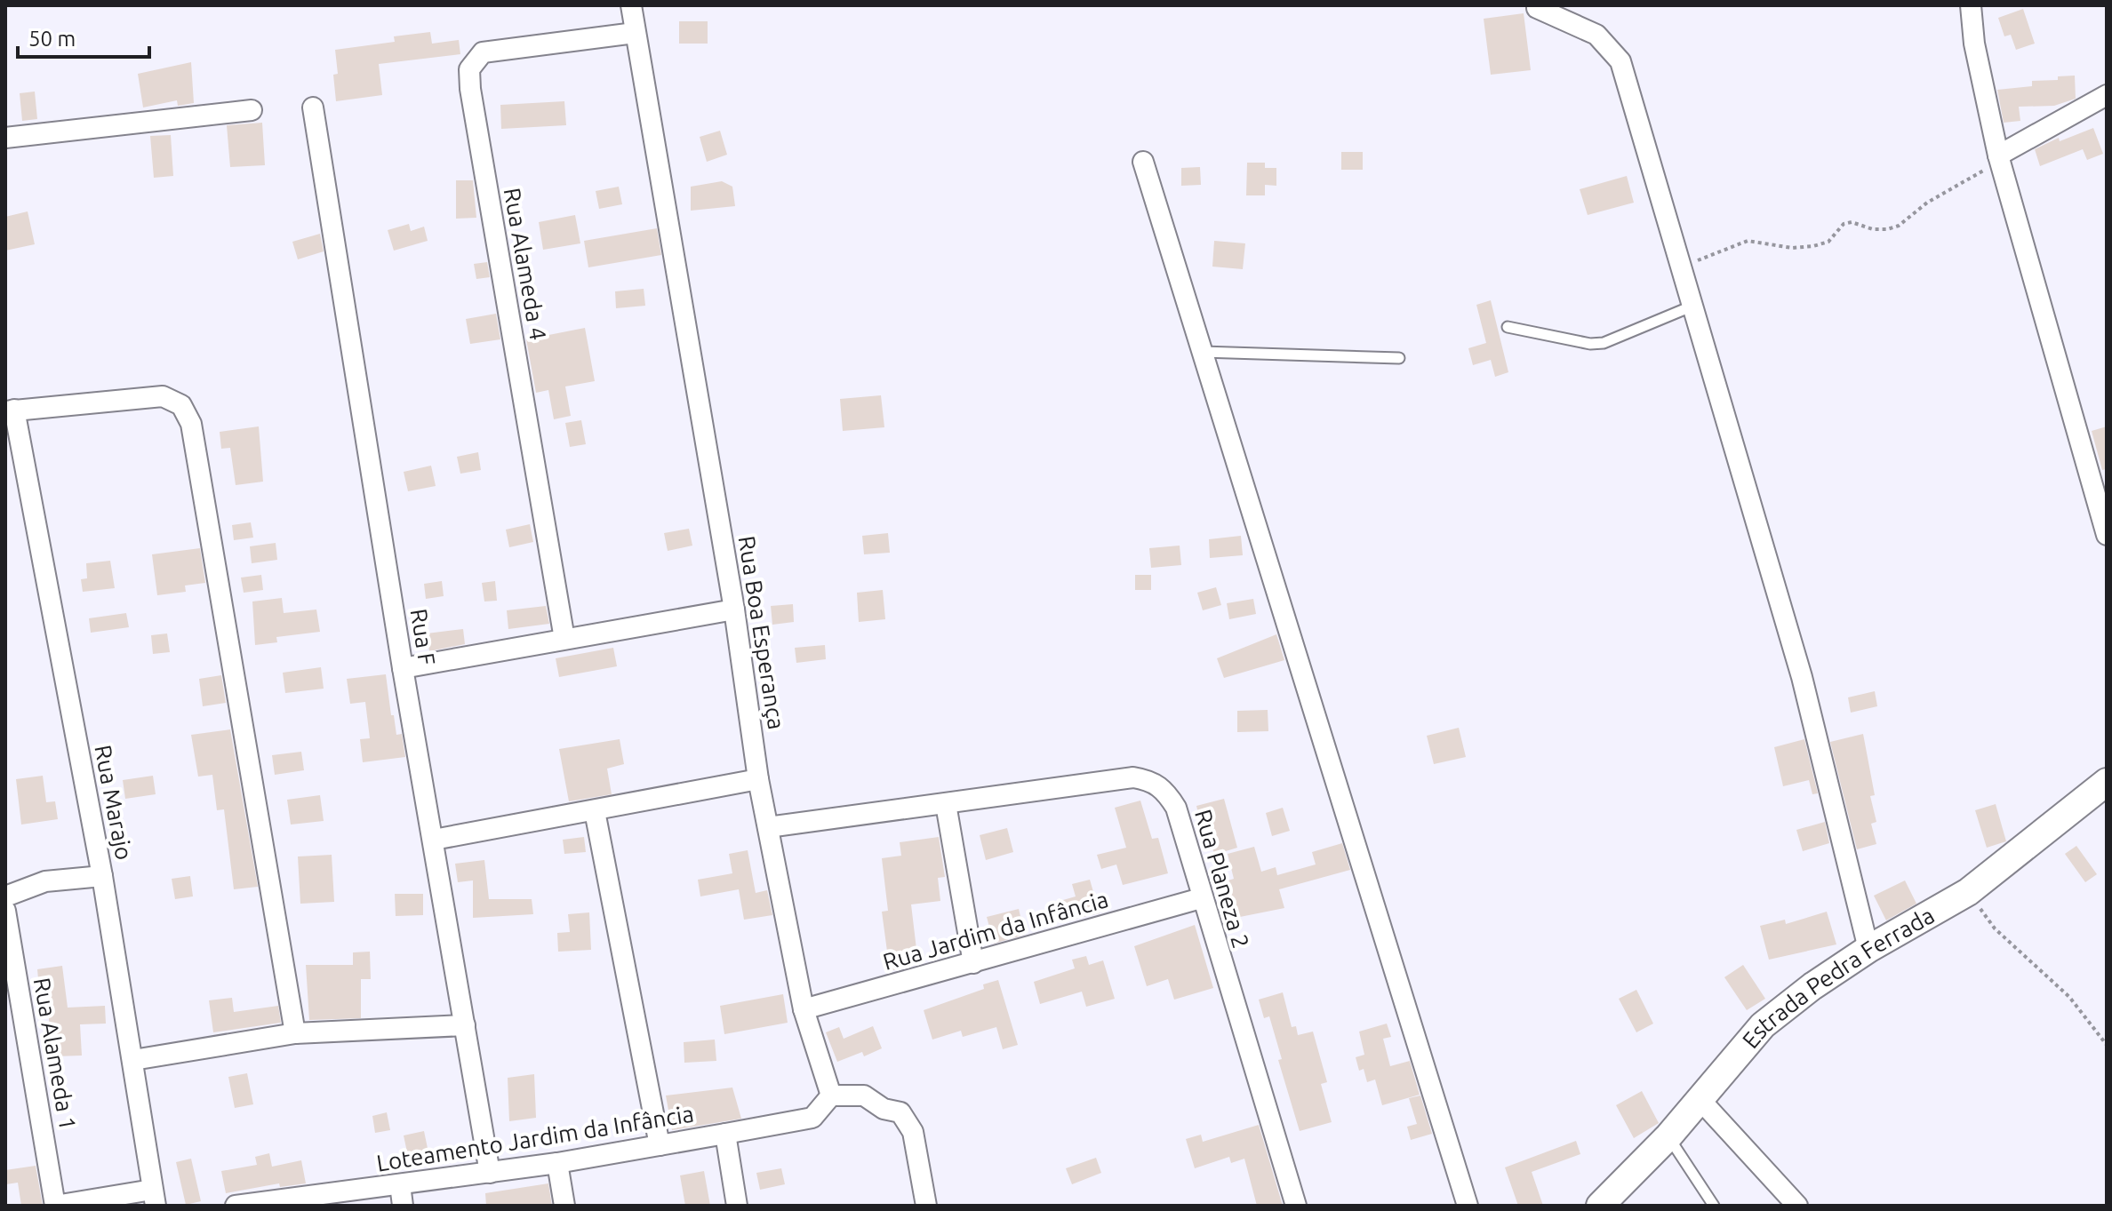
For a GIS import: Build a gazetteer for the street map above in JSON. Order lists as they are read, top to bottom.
{
  "streets": {
    "street": [
      "Rua Alameda 4",
      "Rua Boa Esperança",
      "Rua F",
      "Rua Marajo",
      "Rua Planeza 2",
      "Rua Jardim da Infância",
      "Estrada Pedra Ferrada",
      "Rua Alameda 1",
      "Loteamento Jardim da Infância"
    ]
  },
  "crossings": [
    ["Rua Alameda 4", "Rua Boa Esperança"],
    ["Rua Boa Esperança", "Rua Planeza 2"],
    ["Rua Boa Esperança", "Rua Jardim da Infância"],
    ["Rua Boa Esperança", "Loteamento Jardim da Infância"],
    ["Rua F", "Loteamento Jardim da Infância"],
    ["Rua Planeza 2", "Rua Jardim da Infância"]
  ],
  "scale_bar": "50 m"
}
